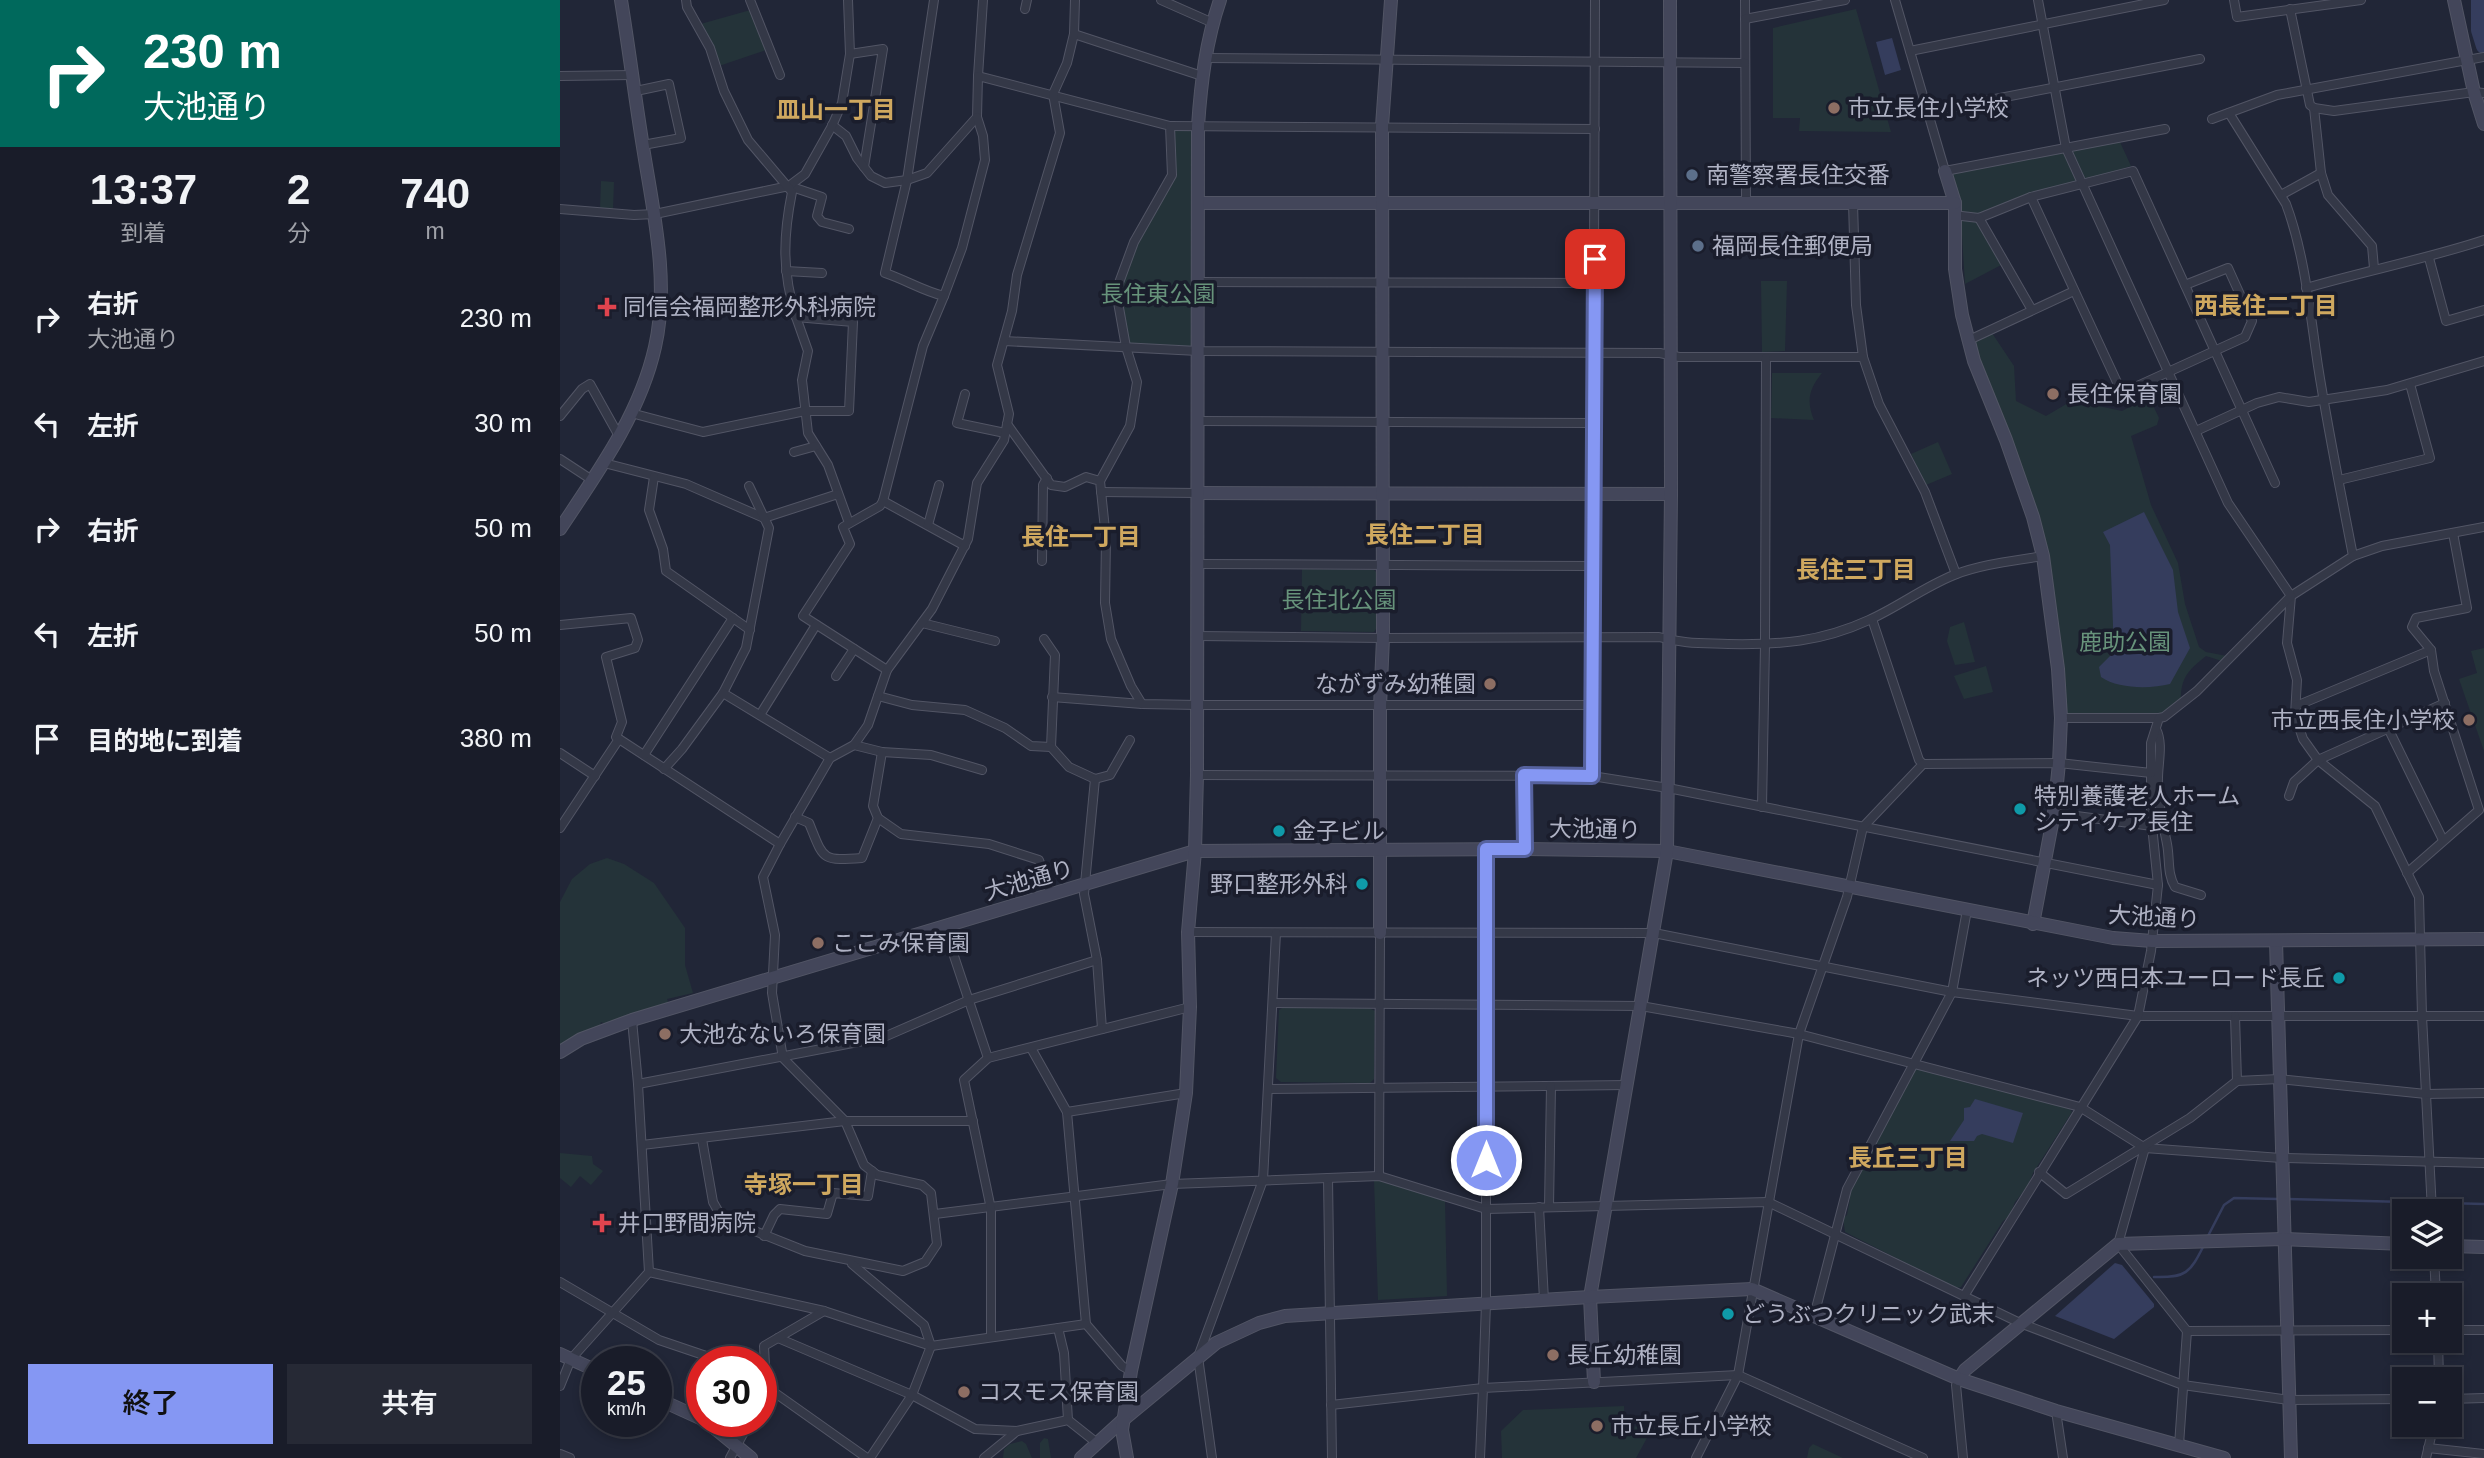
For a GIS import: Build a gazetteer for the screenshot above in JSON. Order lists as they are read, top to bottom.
{
  "streets": {
    "street": ["大池通り"]
  },
  "districts": [
    "皿山一丁目",
    "西長住二丁目",
    "長住二丁目",
    "長住一丁目",
    "長住三丁目",
    "長丘三丁目",
    "寺塚一丁目"
  ],
  "parks": ["長住東公園", "長住北公園", "鹿助公園"],
  "places": {
    "other": [
      "市立長住小学校",
      "南警察署長住交番",
      "福岡長住郵便局",
      "長住保育園",
      "ながずみ幼稚園",
      "市立西長住小学校",
      "特別養護老人ホーム シティケア長住",
      "金子ビル",
      "野口整形外科",
      "ここみ保育園",
      "ネッツ西日本ユーロード長丘",
      "大池なないろ保育園",
      "どうぶつクリニック武末",
      "長丘幼稚園",
      "コスモス保育園",
      "市立長丘小学校"
    ],
    "health": ["同信会福岡整形外科病院", "井口野間病院"]
  },
  "page": {
    "turn": ["230 m", "大池通り"],
    "eta": [
      "13:37",
      "到着",
      "2",
      "分",
      "740",
      "m"
    ],
    "list": [
      {
        "name": "右折",
        "note": "大池通り",
        "value": "230 m"
      },
      {
        "name": "左折",
        "value": "30 m"
      },
      {
        "name": "右折",
        "value": "50 m"
      },
      {
        "name": "左折",
        "value": "50 m"
      },
      {
        "name": "目的地に到着",
        "value": "380 m"
      }
    ],
    "map_buttons": ["+", "−"],
    "speed": "25 km/h",
    "limit": "30",
    "buttons": ["終了", "共有"]
  }
}
